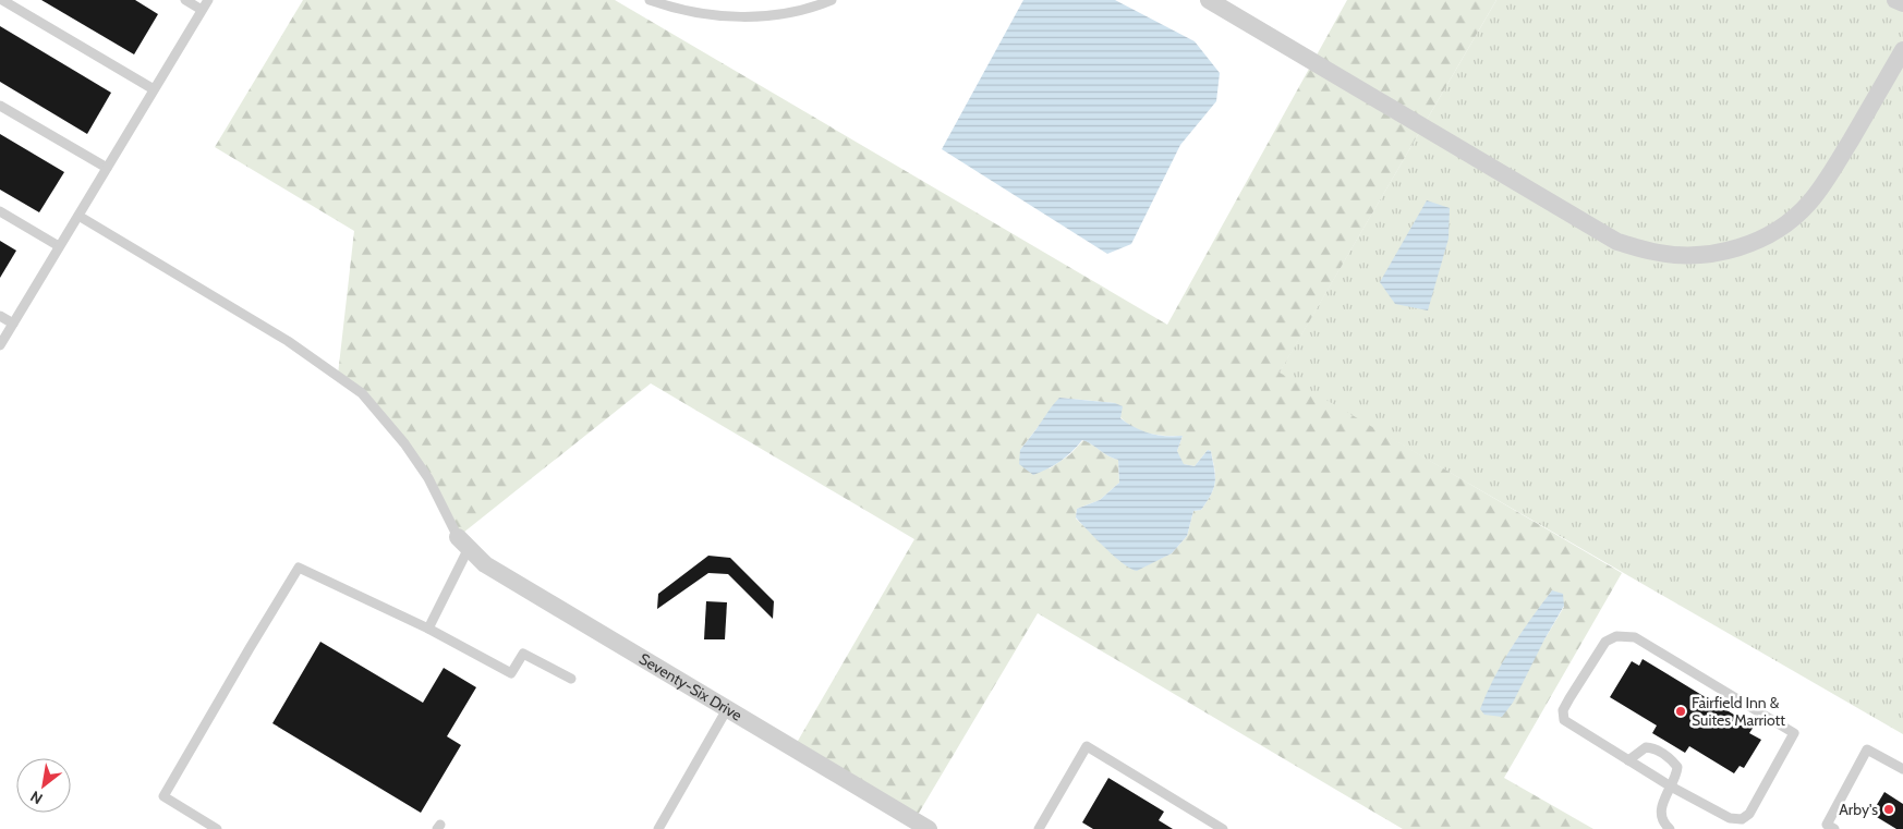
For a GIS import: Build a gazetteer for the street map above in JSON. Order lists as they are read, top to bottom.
{
  "streets": {
    "street": ["Seventy-Six Drive"]
  },
  "places": ["Fairfield Inn & Suites Marriott", "Arby's"],
  "north": "bottom left"
}
